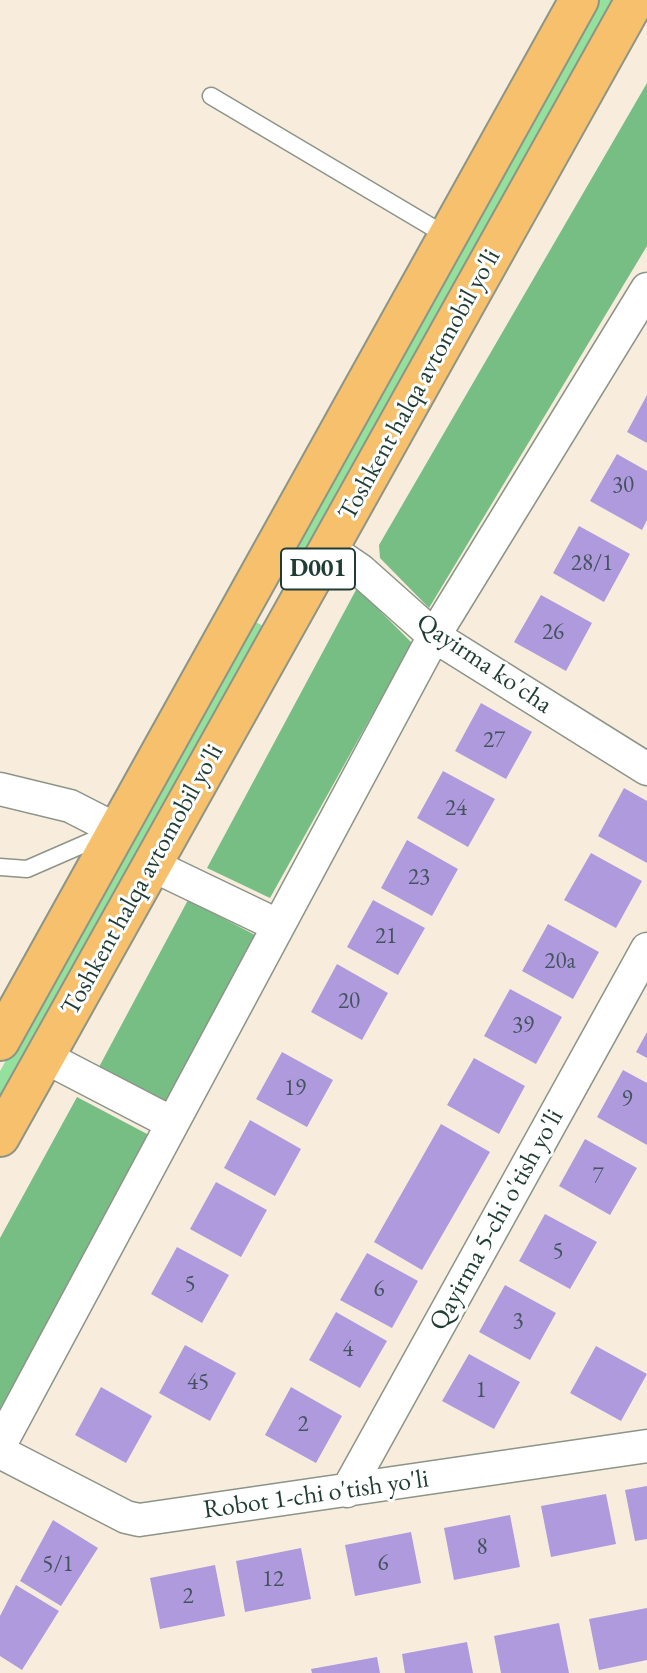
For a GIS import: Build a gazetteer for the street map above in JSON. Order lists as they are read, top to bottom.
{
  "streets": {
    "highway": ["Toshkent halqa avtomobil yo'li", "D001"],
    "street": ["Qayirma ko'cha", "Qayirma 5-chi o'tish yo'li", "Robot 1-chi o'tish yo'li"]
  },
  "crossings": [
    ["Toshkent halqa avtomobil yo'li", "Qayirma ko'cha"],
    ["Qayirma 5-chi o'tish yo'li", "Robot 1-chi o'tish yo'li"]
  ],
  "house_numbers": [
    "30",
    "28/1",
    "26",
    "27",
    "24",
    "23",
    "21",
    "20а",
    "20",
    "39",
    "19",
    "9",
    "7",
    "5",
    "5",
    "6",
    "3",
    "4",
    "45",
    "1",
    "2",
    "8",
    "6",
    "5/1",
    "12",
    "2"
  ]
}
